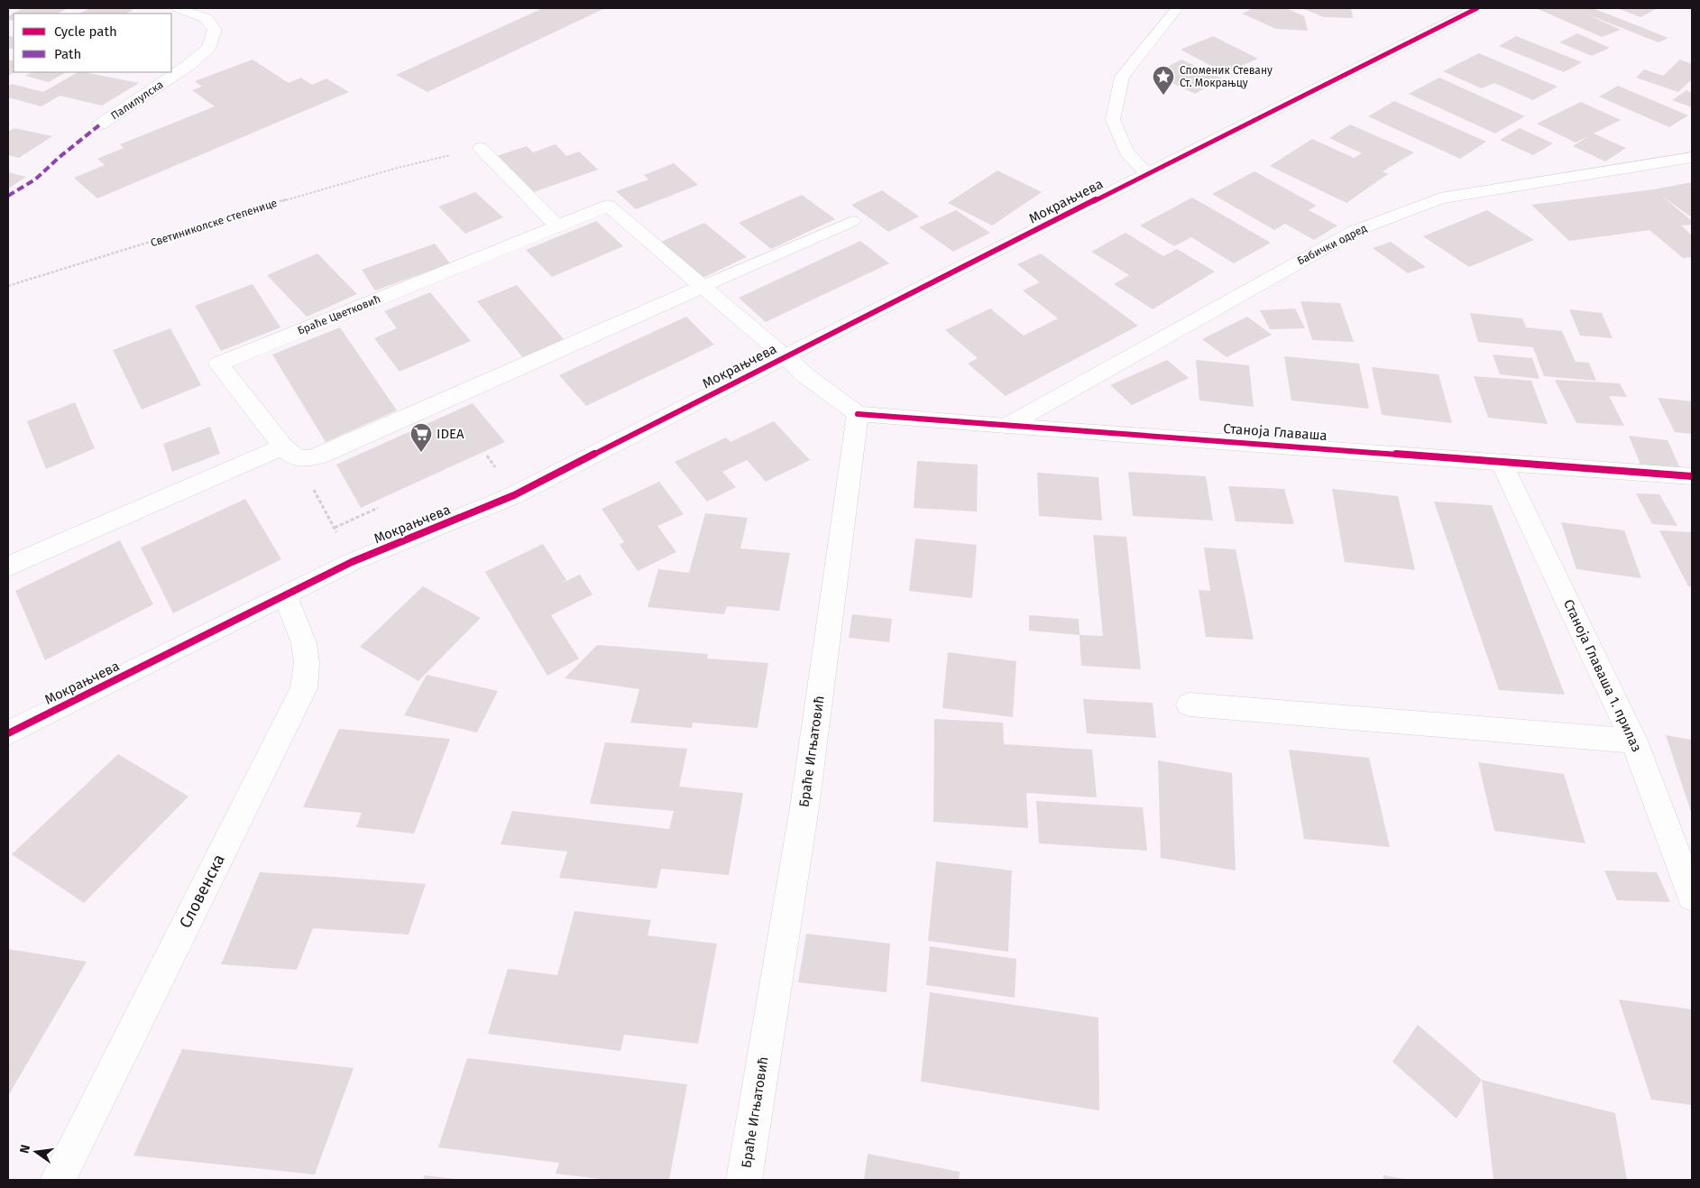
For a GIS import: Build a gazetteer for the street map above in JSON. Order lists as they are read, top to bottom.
{
  "streets": {
    "street": [
      "Палилулска",
      "Мокрањчева",
      "Бабички одред",
      "Браће Цветковић",
      "Станоја Главаша",
      "Станоја Главаша 1. прилаз",
      "Браће Игњатовић",
      "Словенска"
    ],
    "path": ["Светиниколске степенице"]
  },
  "crossings": [
    ["Мокрањчева", "Словенска"],
    ["Бабички одред", "Станоја Главаша"],
    ["Станоја Главаша", "Станоја Главаша 1. прилаз"],
    ["Станоја Главаша", "Браће Игњатовић"]
  ],
  "places": {
    "place": ["Споменик Стевану Ст. Мокрањцу"],
    "supermarket": ["IDEA"]
  },
  "legend": ["Cycle path", "Path"],
  "north": "left"
}
